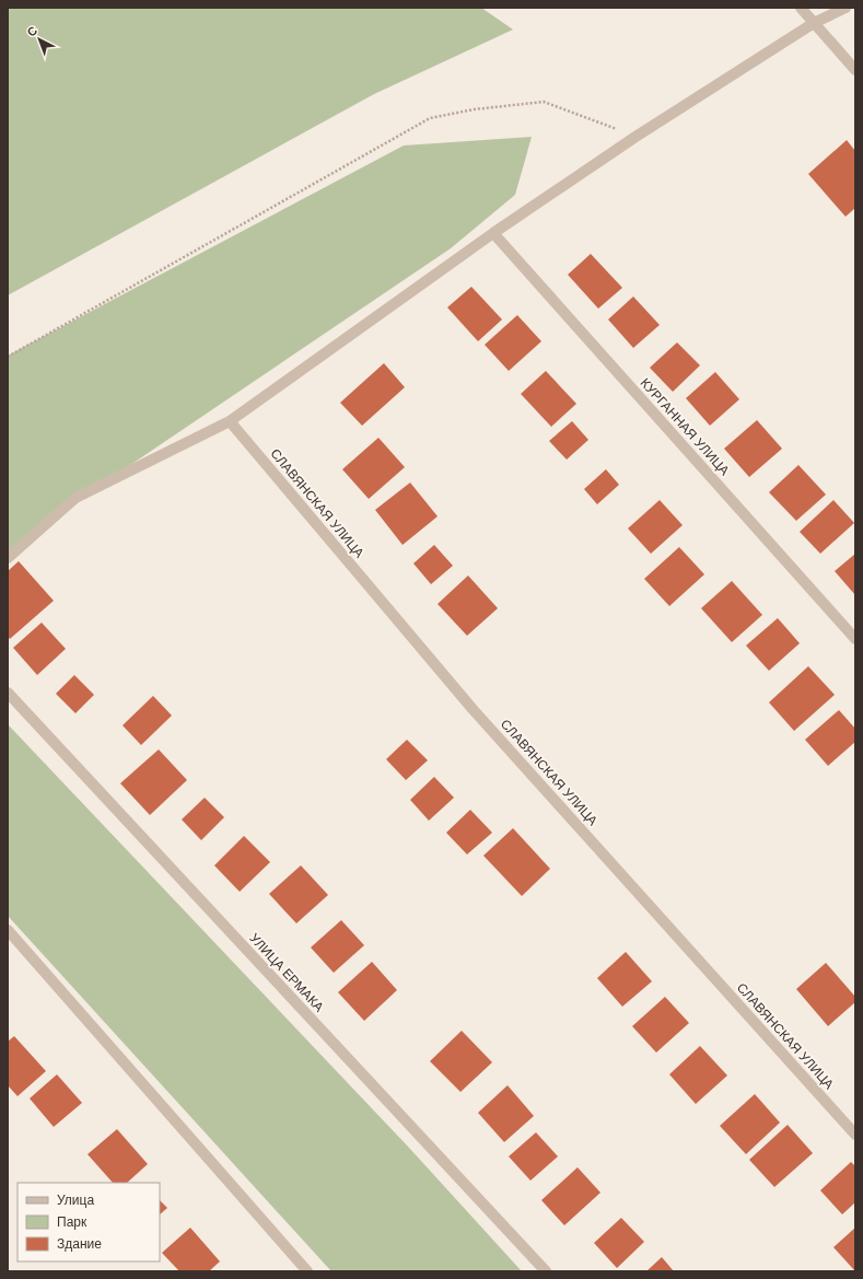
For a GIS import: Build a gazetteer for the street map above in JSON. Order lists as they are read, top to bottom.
{
  "streets": {
    "street": ["КУРГАННАЯ УЛИЦА", "СЛАВЯНСКАЯ УЛИЦА", "УЛИЦА ЕРМАКА"]
  },
  "legend": ["Улица", "Парк", "Здание"],
  "north": "top left"
}
